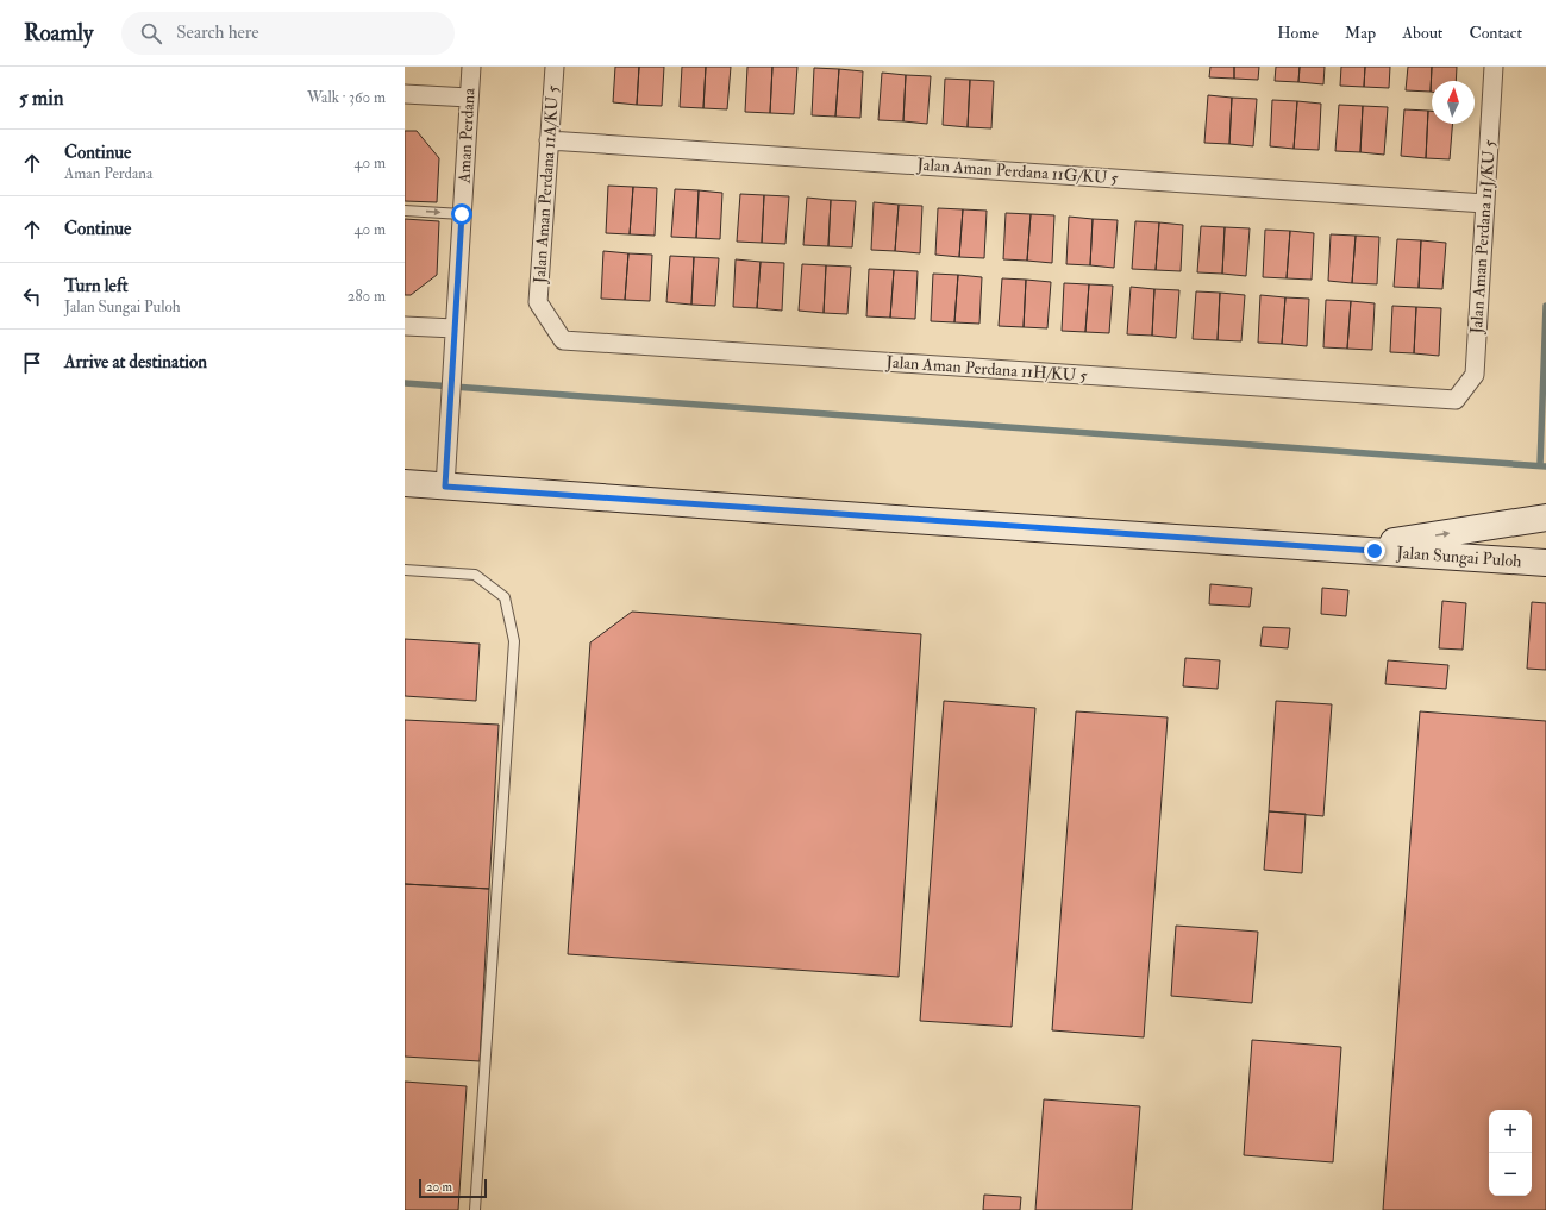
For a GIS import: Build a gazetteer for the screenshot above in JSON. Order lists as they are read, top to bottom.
{
  "streets": {
    "street": [
      "Aman Perdana",
      "Jalan Aman Perdana 11G/KU 5",
      "Jalan Aman Perdana 11A/KU 5",
      "Jalan Aman Perdana 11J/KU 5",
      "Jalan Aman Perdana 11H/KU 5",
      "Jalan Sungai Puloh"
    ]
  },
  "crossings": [
    ["Aman Perdana", "Jalan Sungai Puloh"],
    ["Jalan Aman Perdana 11G/KU 5", "Jalan Aman Perdana 11A/KU 5"],
    ["Jalan Aman Perdana 11G/KU 5", "Jalan Aman Perdana 11J/KU 5"],
    ["Jalan Aman Perdana 11A/KU 5", "Jalan Aman Perdana 11H/KU 5"],
    ["Jalan Aman Perdana 11J/KU 5", "Jalan Aman Perdana 11H/KU 5"]
  ],
  "scale_bar": "20 m",
  "north": "top",
  "page": {
    "header": "Roamly",
    "search": "Search here",
    "nav": [
      "Home",
      "Map",
      "About",
      "Contact"
    ],
    "heading": ["5 min", "Walk · 360 m"],
    "list": [
      ["Continue", "Aman Perdana", "40 m"],
      ["Continue", "40 m"],
      ["Turn left", "Jalan Sungai Puloh", "280 m"],
      "Arrive at destination"
    ],
    "map_buttons": ["+", "−"],
    "scale": "20 m"
  }
}
